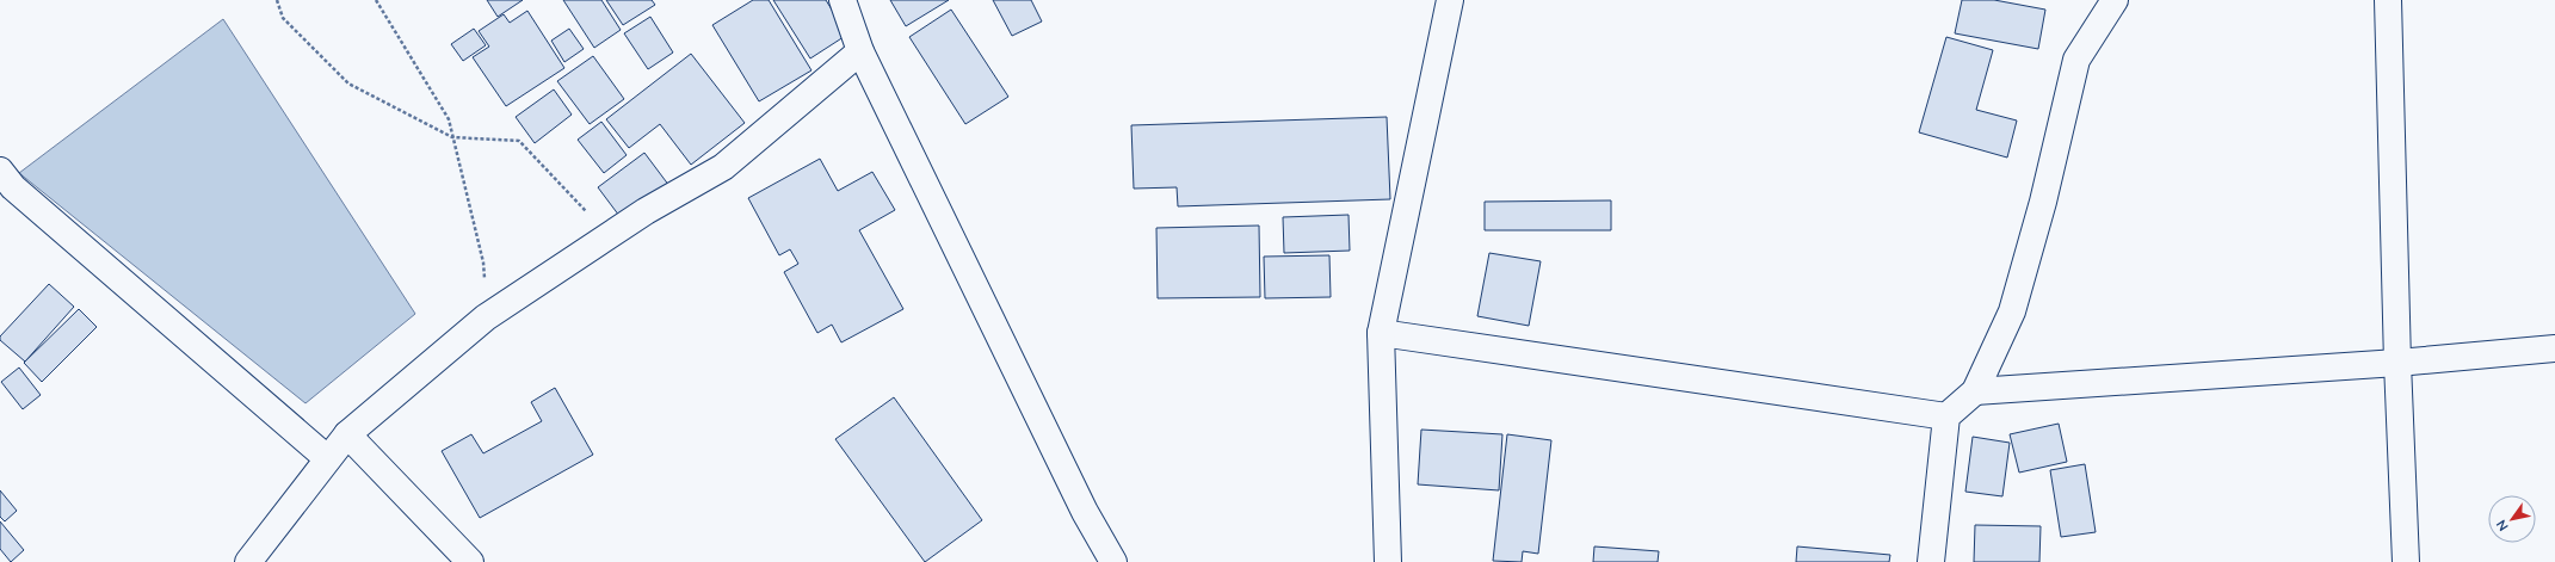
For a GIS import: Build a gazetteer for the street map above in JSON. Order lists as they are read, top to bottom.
{
  "north": "bottom left"
}
